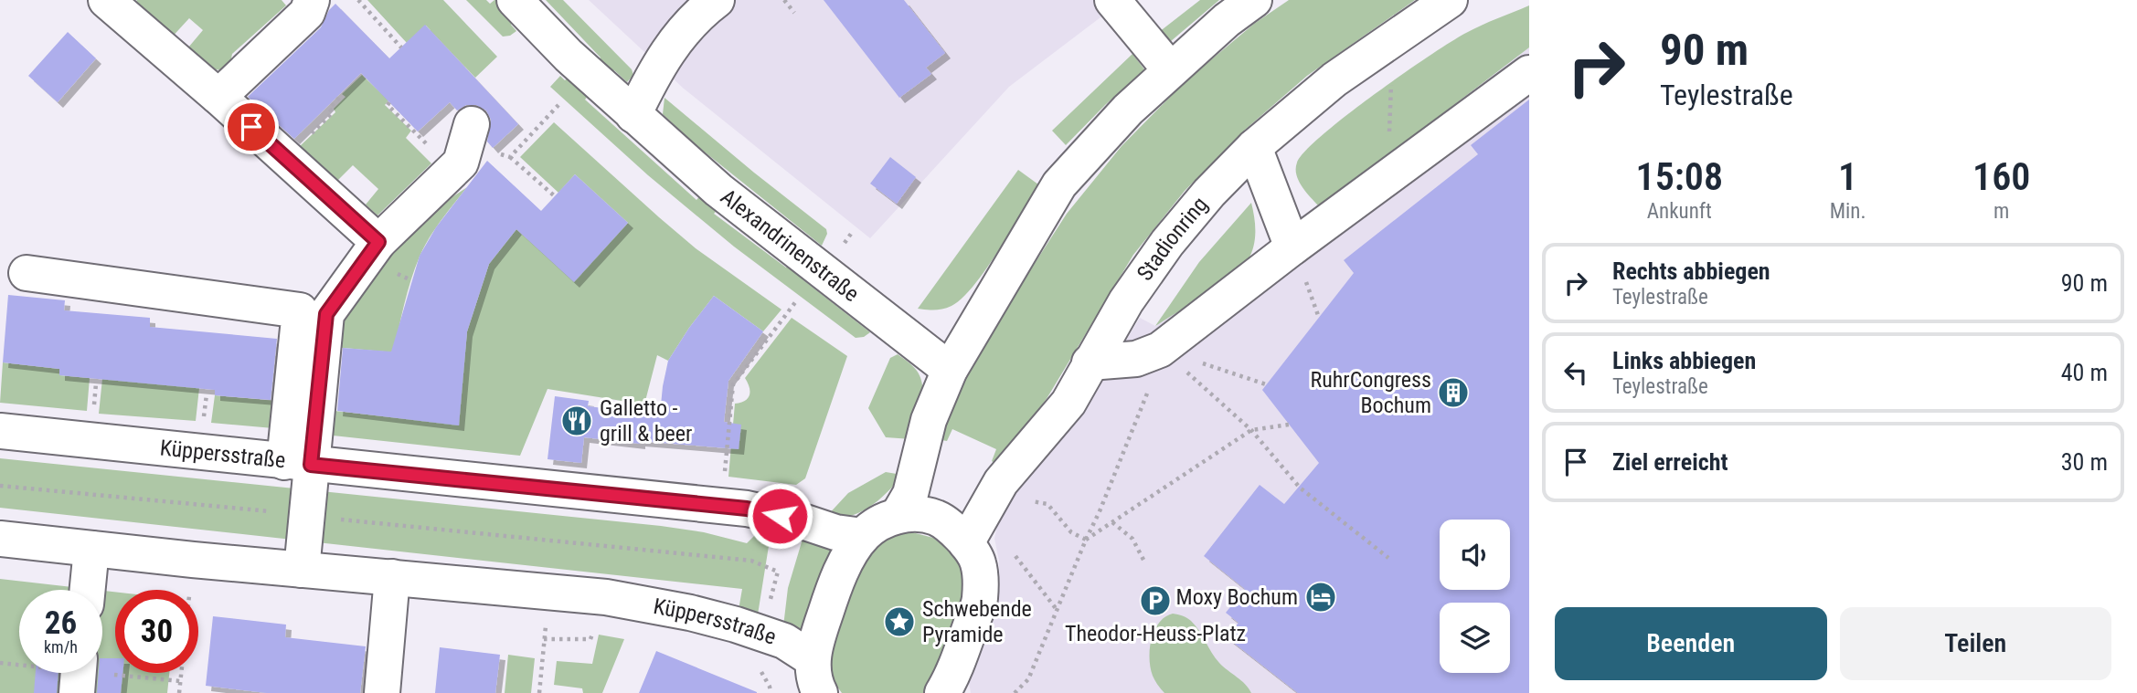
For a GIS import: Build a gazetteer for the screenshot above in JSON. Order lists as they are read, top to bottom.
{
  "streets": {
    "street": ["Stadionring", "Alexandrinenstraße", "Küppersstraße"]
  },
  "places": {
    "building": ["RuhrCongress Bochum"],
    "restaurant": ["Galletto - grill & beer"],
    "hotel": ["Moxy Bochum"],
    "parking": ["Theodor-Heuss-Platz"],
    "place": ["Schwebende Pyramide"]
  },
  "page": {
    "turn": ["90 m", "Teylestraße"],
    "eta": [
      "15:08",
      "Ankunft",
      "1",
      "Min.",
      "160",
      "m"
    ],
    "list": [
      {
        "name": "Rechts abbiegen",
        "note": "Teylestraße",
        "value": "90 m"
      },
      {
        "name": "Links abbiegen",
        "note": "Teylestraße",
        "value": "40 m"
      },
      {
        "name": "Ziel erreicht",
        "value": "30 m"
      }
    ],
    "speed": "26 km/h",
    "limit": "30",
    "buttons": ["Beenden", "Teilen"]
  }
}
